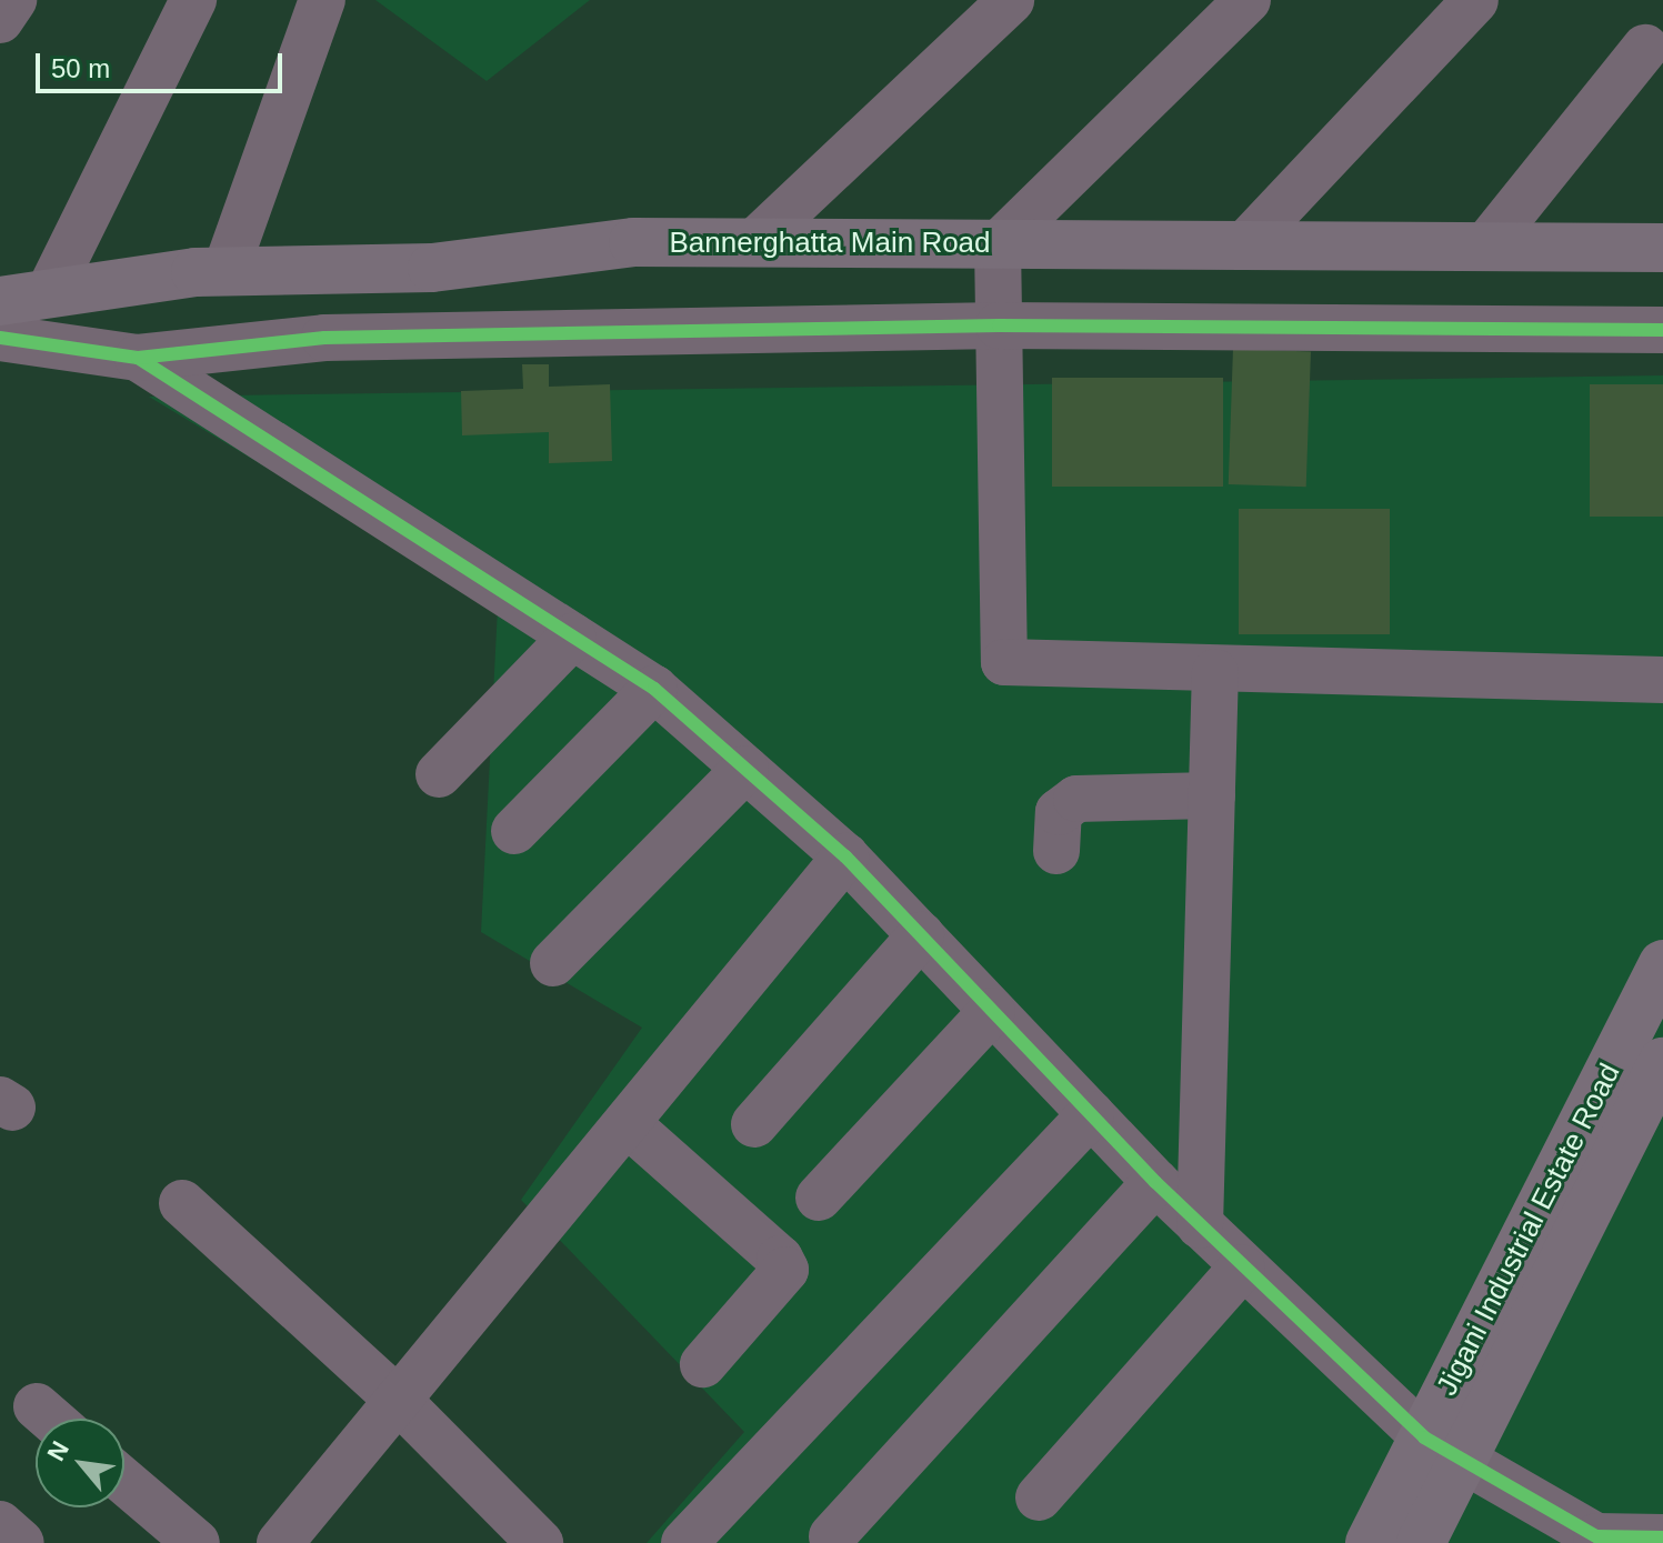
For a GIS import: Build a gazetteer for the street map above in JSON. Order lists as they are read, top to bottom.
{
  "streets": {
    "main road": ["Bannerghatta Main Road", "Jigani Industrial Estate Road"]
  },
  "scale_bar": "50 m",
  "north": "top left"
}
